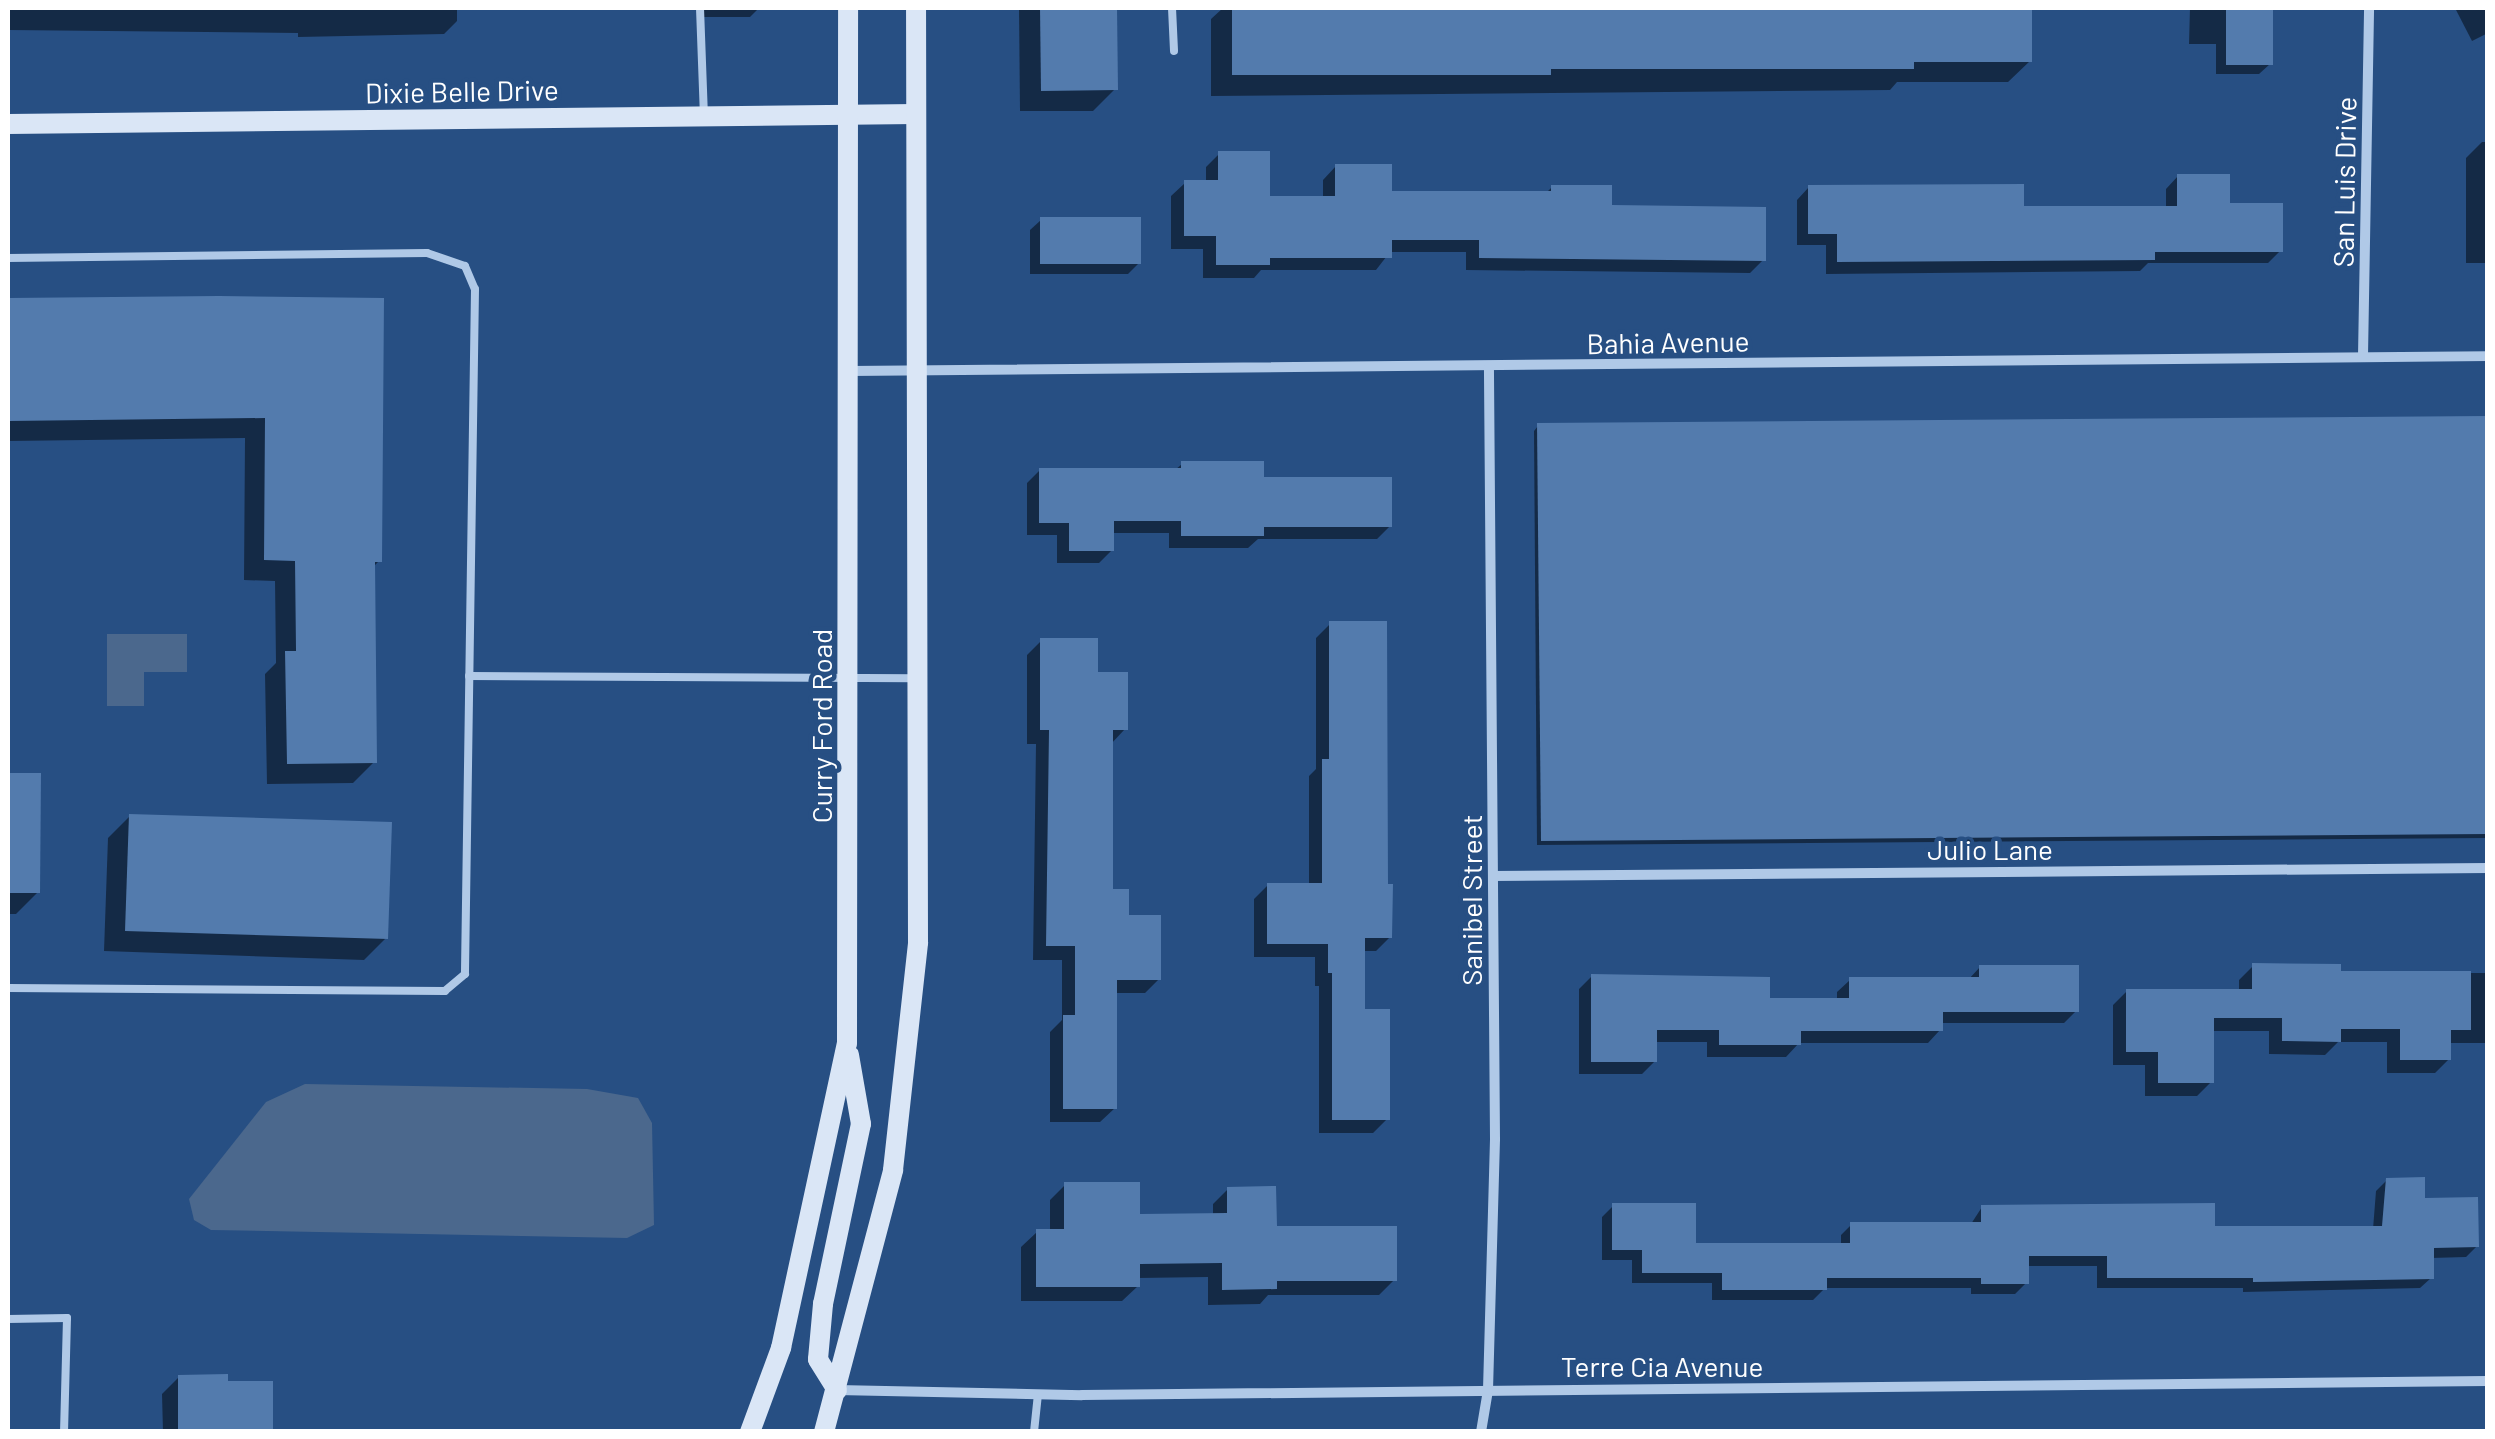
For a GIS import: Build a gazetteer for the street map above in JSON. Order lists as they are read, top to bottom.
{
  "streets": {
    "main road": ["Dixie Belle Drive", "Curry Ford Road"],
    "street": [
      "San Luis Drive",
      "Bahia Avenue",
      "Julio Lane",
      "Sanibel Street",
      "Terre Cia Avenue"
    ]
  },
  "crossings": [
    ["Dixie Belle Drive", "Curry Ford Road"],
    ["San Luis Drive", "Bahia Avenue"],
    ["Bahia Avenue", "Curry Ford Road"],
    ["Bahia Avenue", "Sanibel Street"],
    ["Julio Lane", "Sanibel Street"],
    ["Sanibel Street", "Terre Cia Avenue"]
  ]
}
